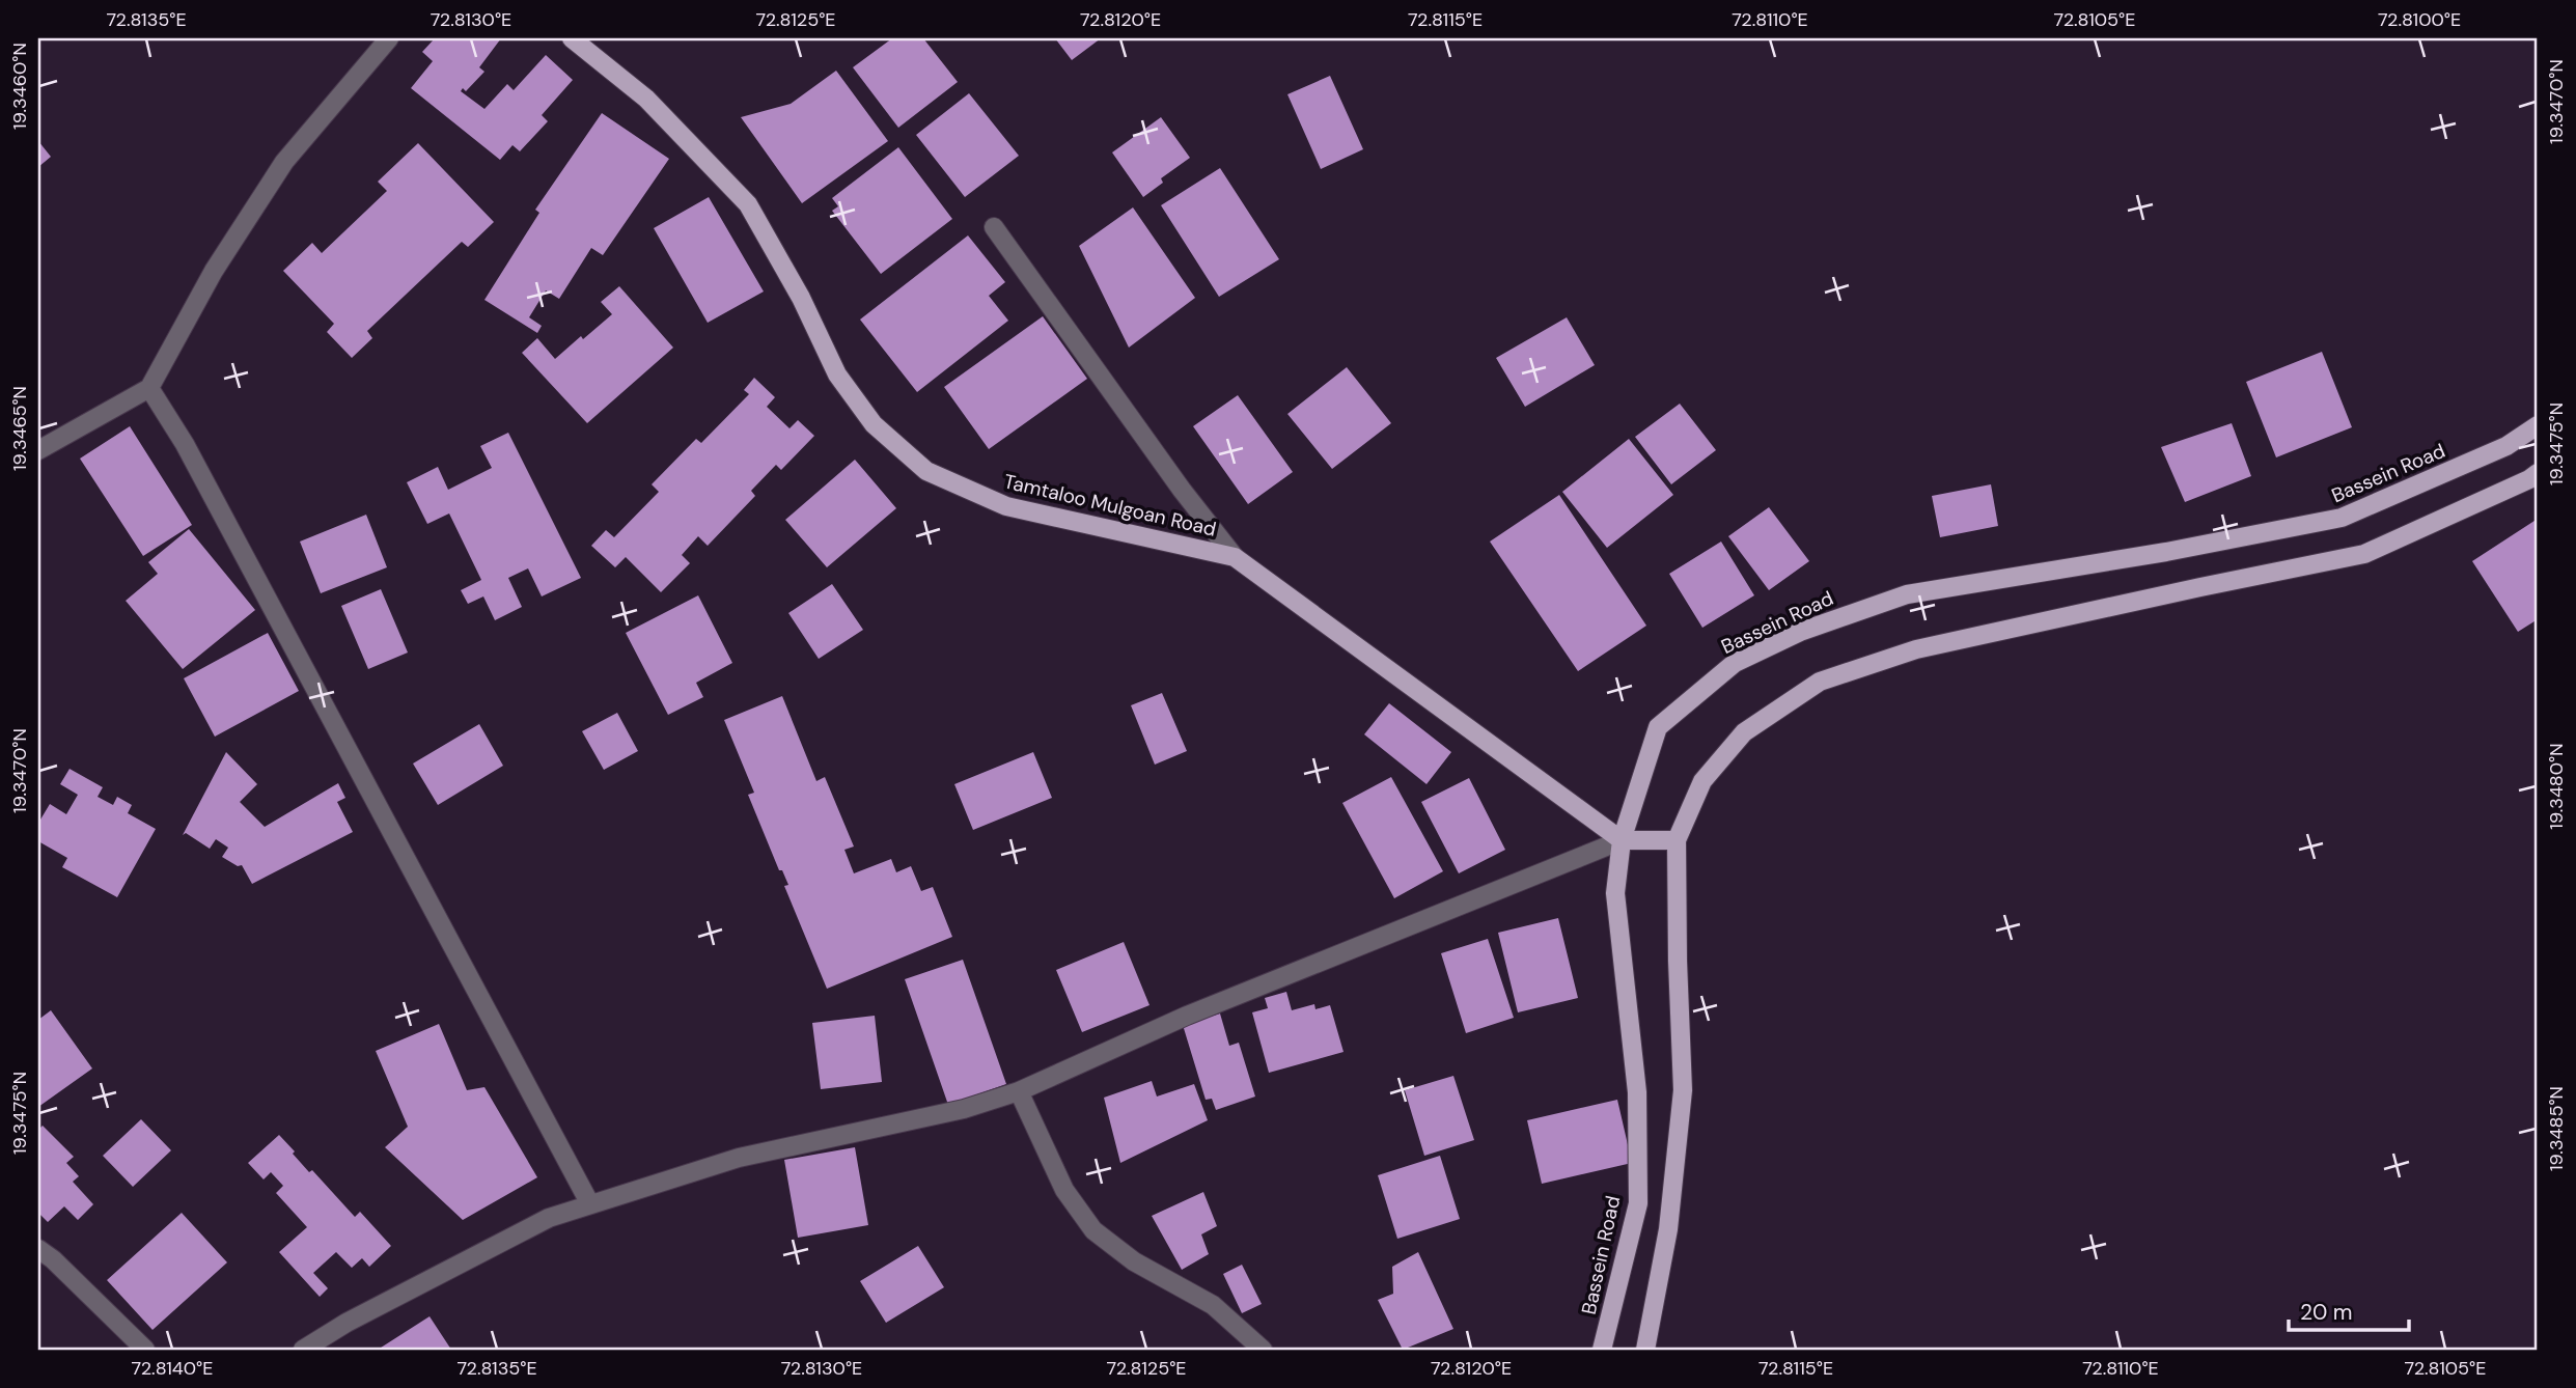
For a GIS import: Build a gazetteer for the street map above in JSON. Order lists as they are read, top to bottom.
{
  "streets": {
    "main road": ["Bassein Road", "Tamtaloo Mulgoan Road"]
  },
  "crossings": [
    ["Bassein Road", "Tamtaloo Mulgoan Road"]
  ],
  "scale_bar": "20 m",
  "coordinates": [
    "72.8135°E",
    "72.8130°E",
    "72.8125°E",
    "72.8120°E",
    "72.8115°E",
    "72.8110°E",
    "72.8105°E",
    "72.8100°E",
    "19.3460°N",
    "19.3470°N",
    "19.3465°N",
    "19.3475°N",
    "19.3480°N",
    "19.3485°N",
    "72.8140°E"
  ]
}
